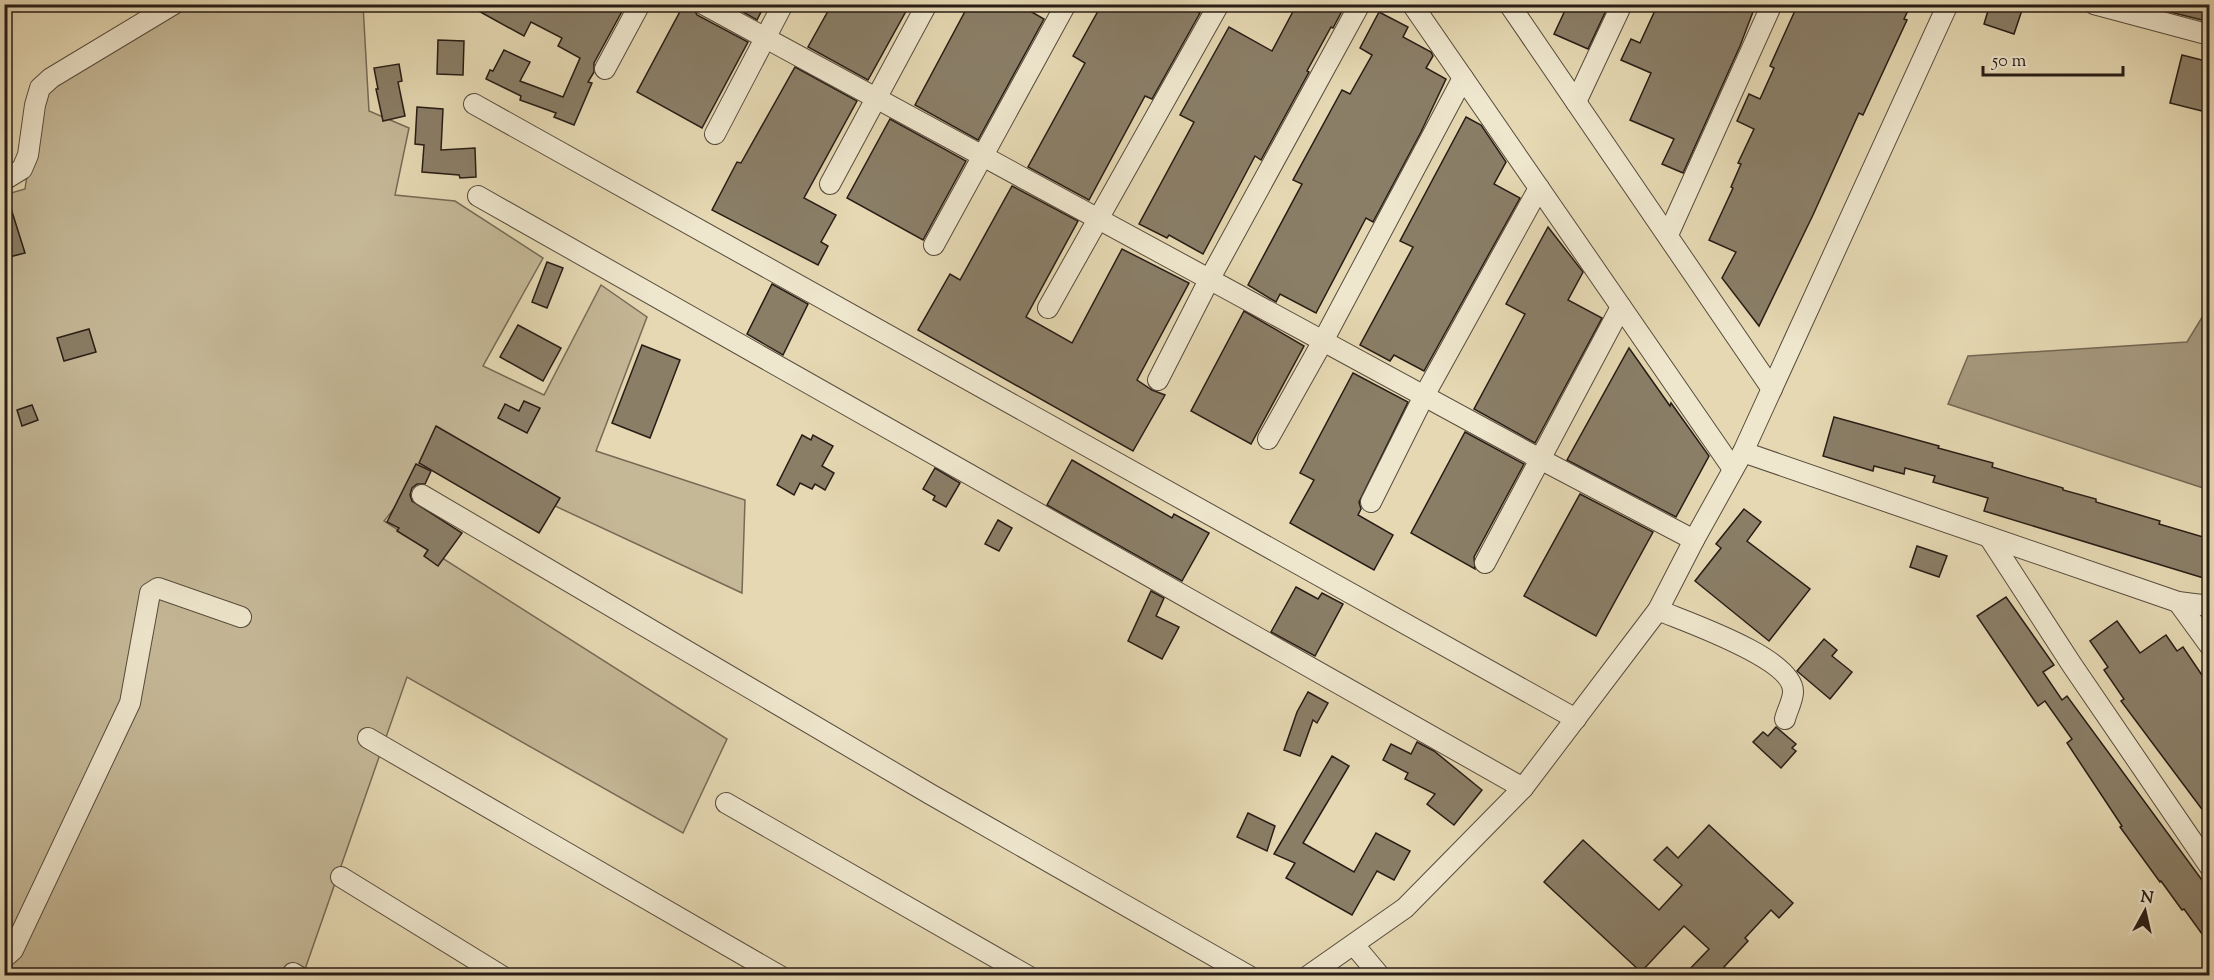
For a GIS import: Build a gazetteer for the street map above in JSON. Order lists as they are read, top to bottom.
{
  "scale_bar": "50 m",
  "north": "top"
}
